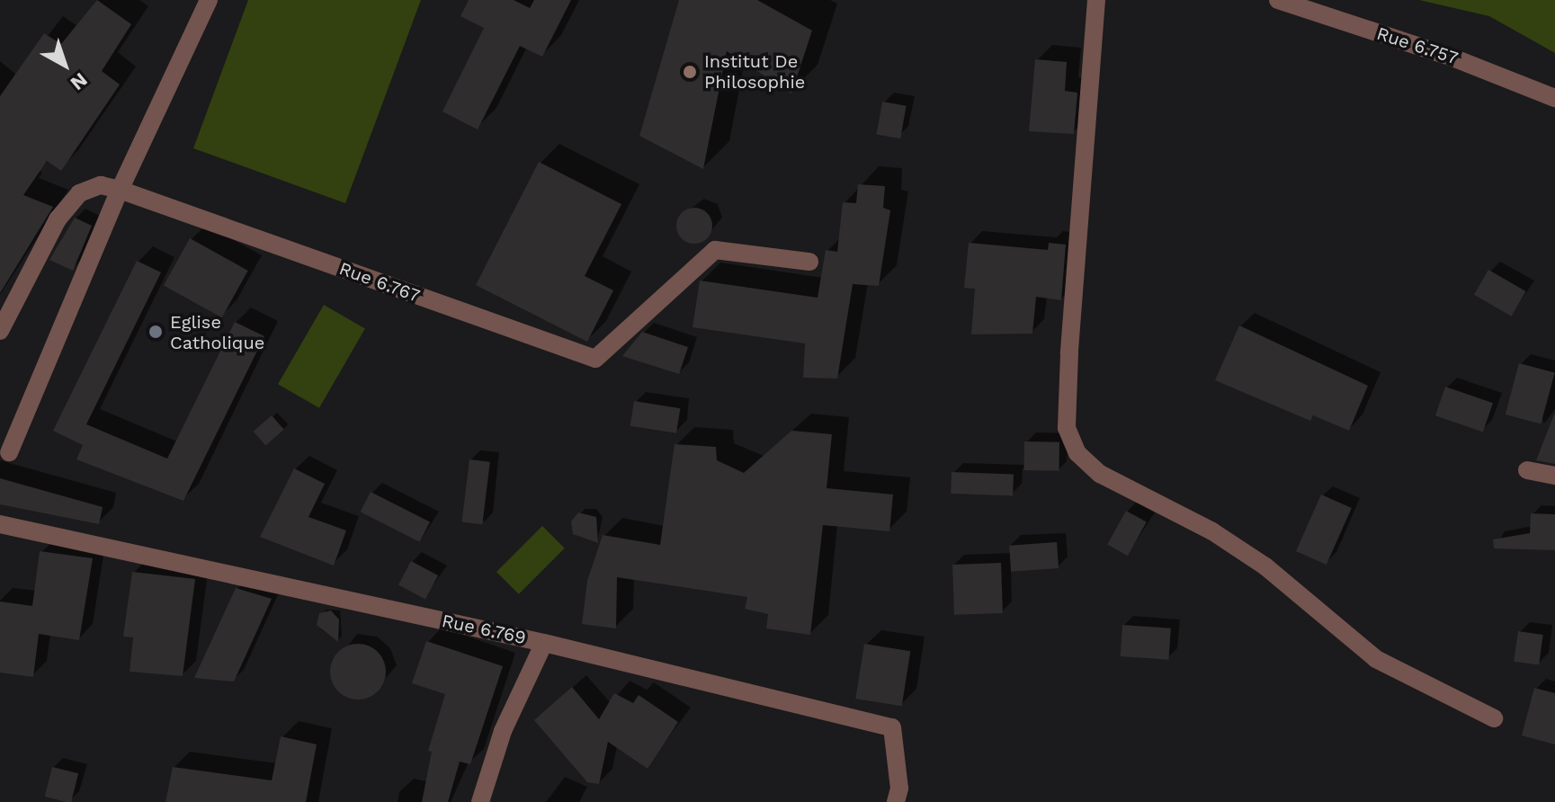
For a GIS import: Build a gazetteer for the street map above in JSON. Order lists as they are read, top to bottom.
{
  "streets": {
    "street": ["Rue 6.757", "Rue 6.767", "Rue 6.769"]
  },
  "places": ["Institut De Philosophie", "Eglise Catholique"],
  "north": "bottom right"
}
